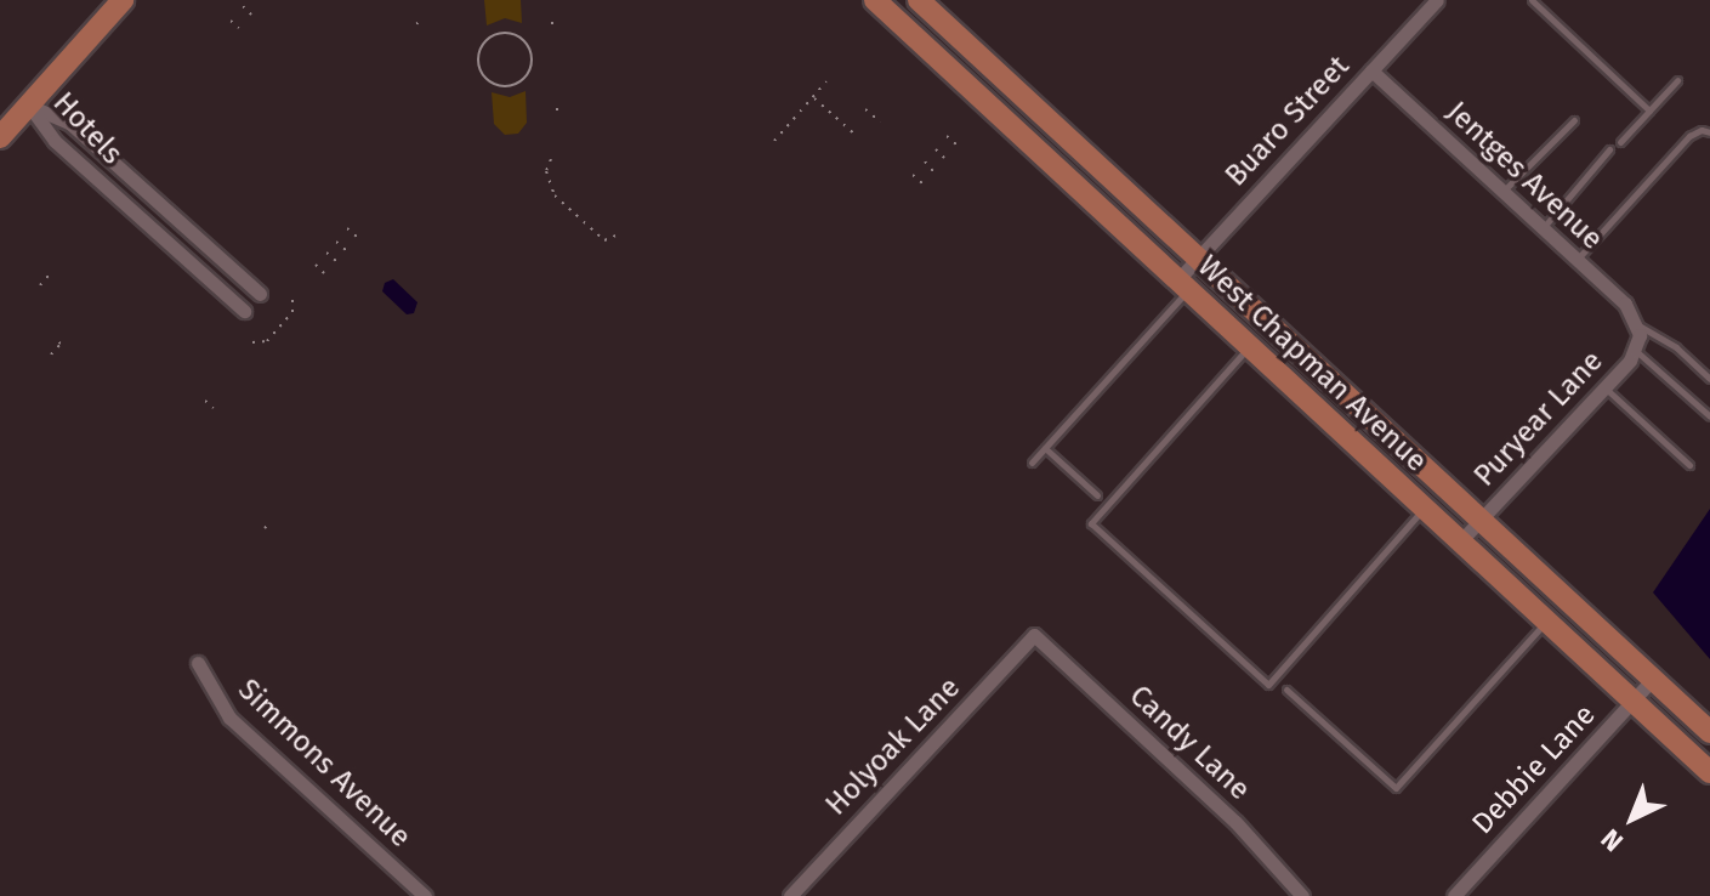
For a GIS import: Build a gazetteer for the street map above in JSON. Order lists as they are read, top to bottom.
{
  "streets": {
    "main road": ["West Chapman Avenue"],
    "street": [
      "Buaro Street",
      "Hotels",
      "Jentges Avenue",
      "Puryear Lane",
      "Candy Lane",
      "Holyoak Lane",
      "Simmons Avenue",
      "Debbie Lane"
    ]
  },
  "crossings": [
    ["Buaro Street", "Jentges Avenue"],
    ["Buaro Street", "West Chapman Avenue"],
    ["Jentges Avenue", "Puryear Lane"],
    ["West Chapman Avenue", "Puryear Lane"],
    ["West Chapman Avenue", "Debbie Lane"],
    ["Candy Lane", "Holyoak Lane"]
  ],
  "north": "bottom left"
}
